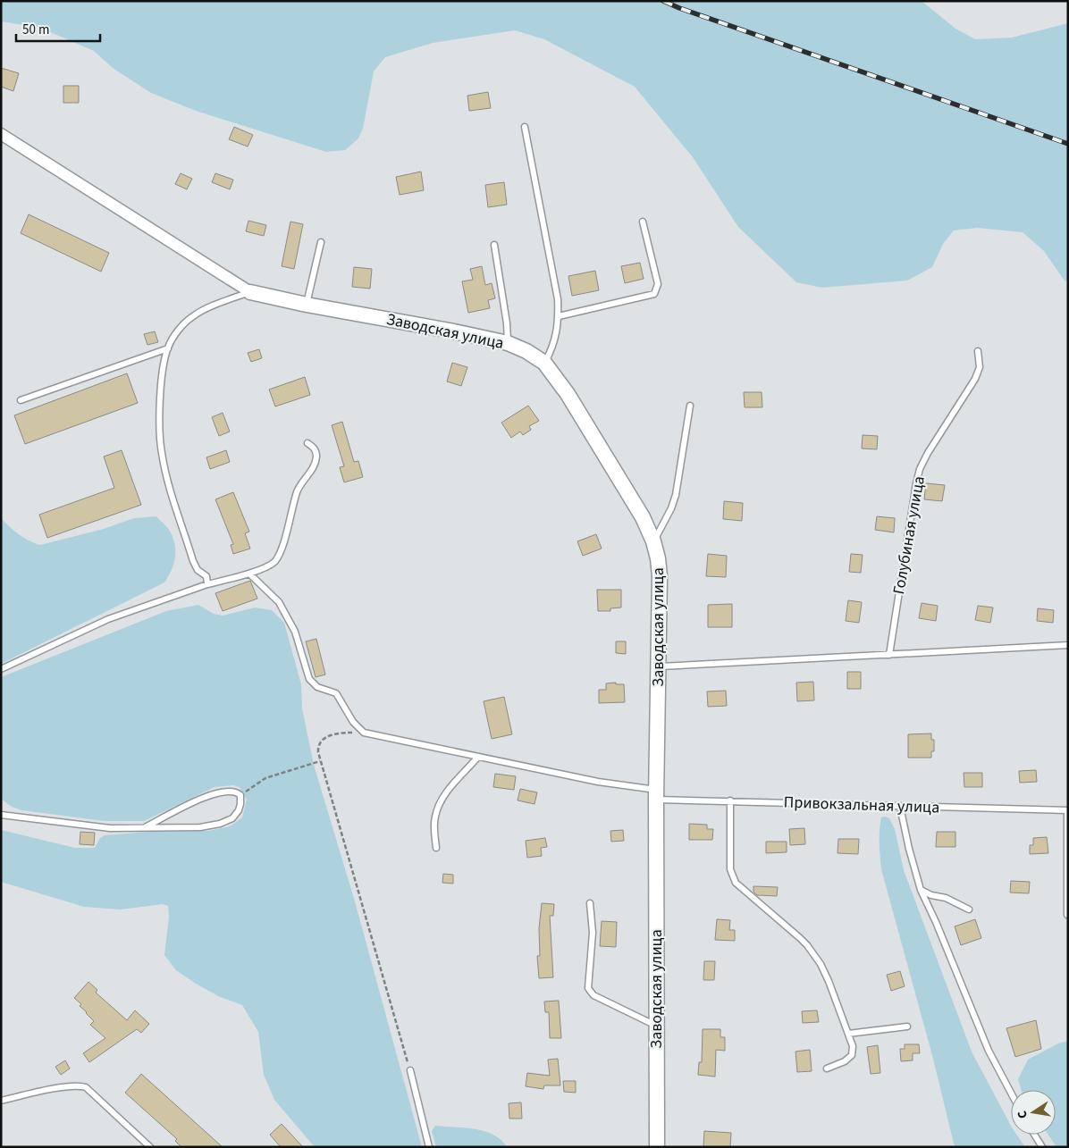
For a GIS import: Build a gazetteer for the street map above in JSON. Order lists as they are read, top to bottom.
{
  "streets": {
    "street": ["Заводская улица"],
    "lane": ["Голубиная улица", "Привокзальная улица"]
  },
  "crossings": [
    ["Заводская улица", "Привокзальная улица"]
  ],
  "scale_bar": "50 m",
  "north": "left"
}
